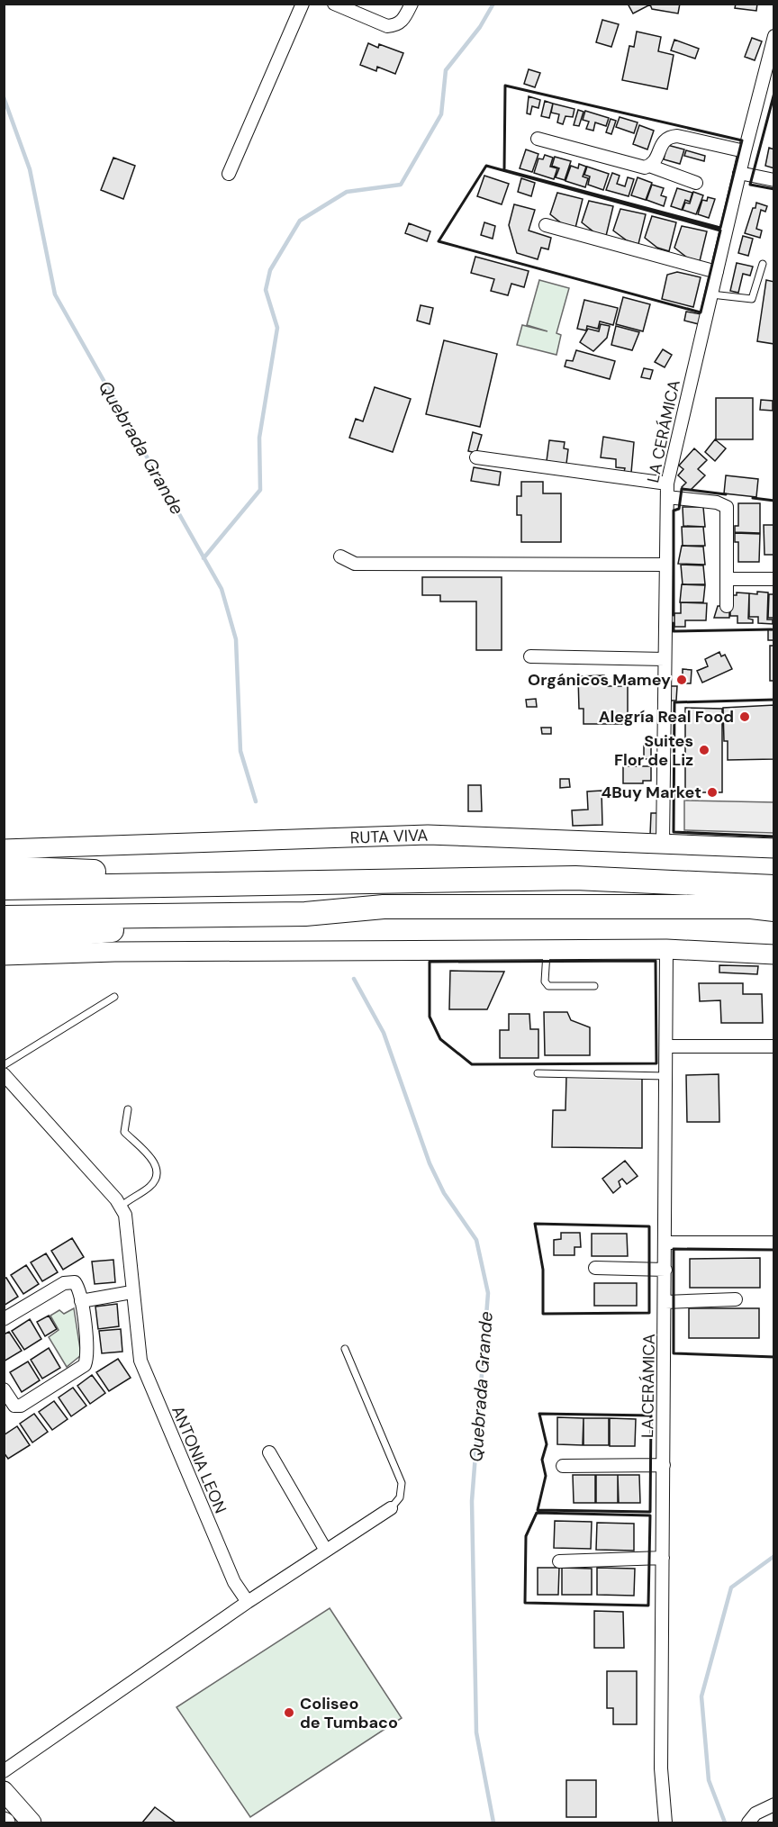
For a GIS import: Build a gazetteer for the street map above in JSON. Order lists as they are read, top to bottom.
{
  "streets": {
    "main road": ["RUTA VIVA"],
    "street": ["LA CERÁMICA", "ANTONIA LEON"]
  },
  "crossings": [
    ["LA CERÁMICA", "RUTA VIVA"]
  ],
  "water": ["Quebrada Grande"],
  "places": [
    "Orgánicos Mamey",
    "Alegría Real Food",
    "Suites Flor de Liz",
    "4Buy Market",
    "Coliseo de Tumbaco"
  ]
}
